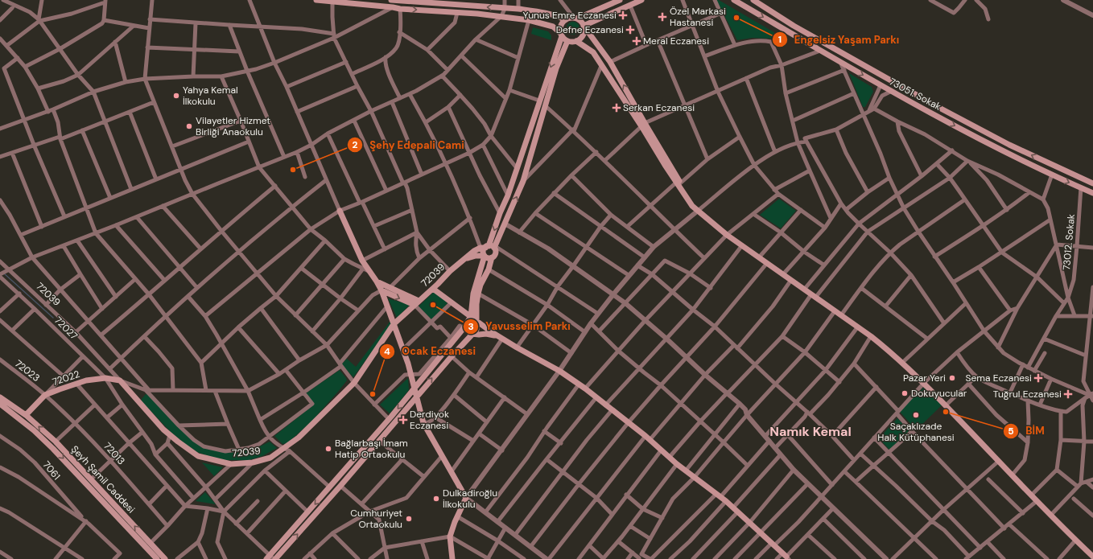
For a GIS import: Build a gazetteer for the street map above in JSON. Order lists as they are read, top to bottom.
{
  "streets": {
    "main road": [
      "73051. Sokak",
      "72039",
      "72022",
      "Şeyh Şamil Caddesi"
    ],
    "street": [
      "73012. Sokak",
      "72027",
      "72023",
      "72013",
      "7061"
    ]
  },
  "crossings": [
    ["73051. Sokak", "73012. Sokak"],
    ["72039", "72022"],
    ["72027", "72022"],
    ["72023", "72022"],
    ["72023", "72013"],
    ["72022", "72013"],
    ["72022", "Şeyh Şamil Caddesi"]
  ],
  "districts": ["Namık Kemal"],
  "places": {
    "health": [
      "Yunus Emre Eczanesi",
      "Özel Markasi Hastanesi",
      "Defne Eczanesi",
      "Meral Eczanesi",
      "Serkan Eczanesi",
      "Sema Eczanesi",
      "Tuğrul Eczanesi",
      "Derdiyok Eczanesi"
    ],
    "other": [
      "Engelsiz Yaşam Parkı",
      "Yahya Kemal İlkokulu",
      "Vilayetler Hizmet Birliği Anaokulu",
      "Şehy Edepali Cami",
      "Yavusselim Parkı",
      "Pazar Yeri",
      "Dokuyucular",
      "Ocak Eczanesi",
      "BİM",
      "Saçaklızade Halk Kütüphanesi",
      "Bağlarbaşı İmam Hatip Ortaokulu",
      "Dulkadiroğlu İlkokulu",
      "Cumhuriyet Ortaokulu"
    ]
  }
}
